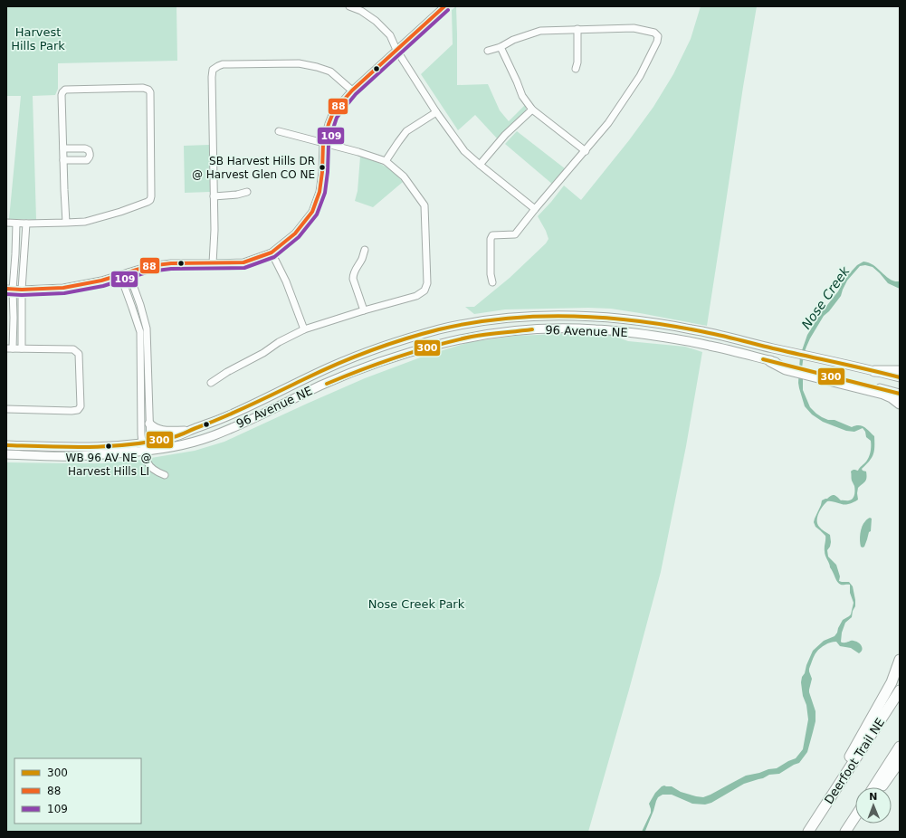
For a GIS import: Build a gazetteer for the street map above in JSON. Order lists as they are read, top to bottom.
{
  "streets": {
    "highway": ["Deerfoot Trail NE"],
    "main road": ["96 Avenue NE"]
  },
  "water": ["Nose Creek"],
  "parks": ["Harvest Hills Park", "Nose Creek Park"],
  "places": ["SB Harvest Hills DR @ Harvest Glen CO NE", "WB 96 AV NE @ Harvest Hills LI"],
  "lines": ["transit line 88", "transit line 109", "transit line 300"],
  "legend": ["300", "88", "109"],
  "north": "top"
}
